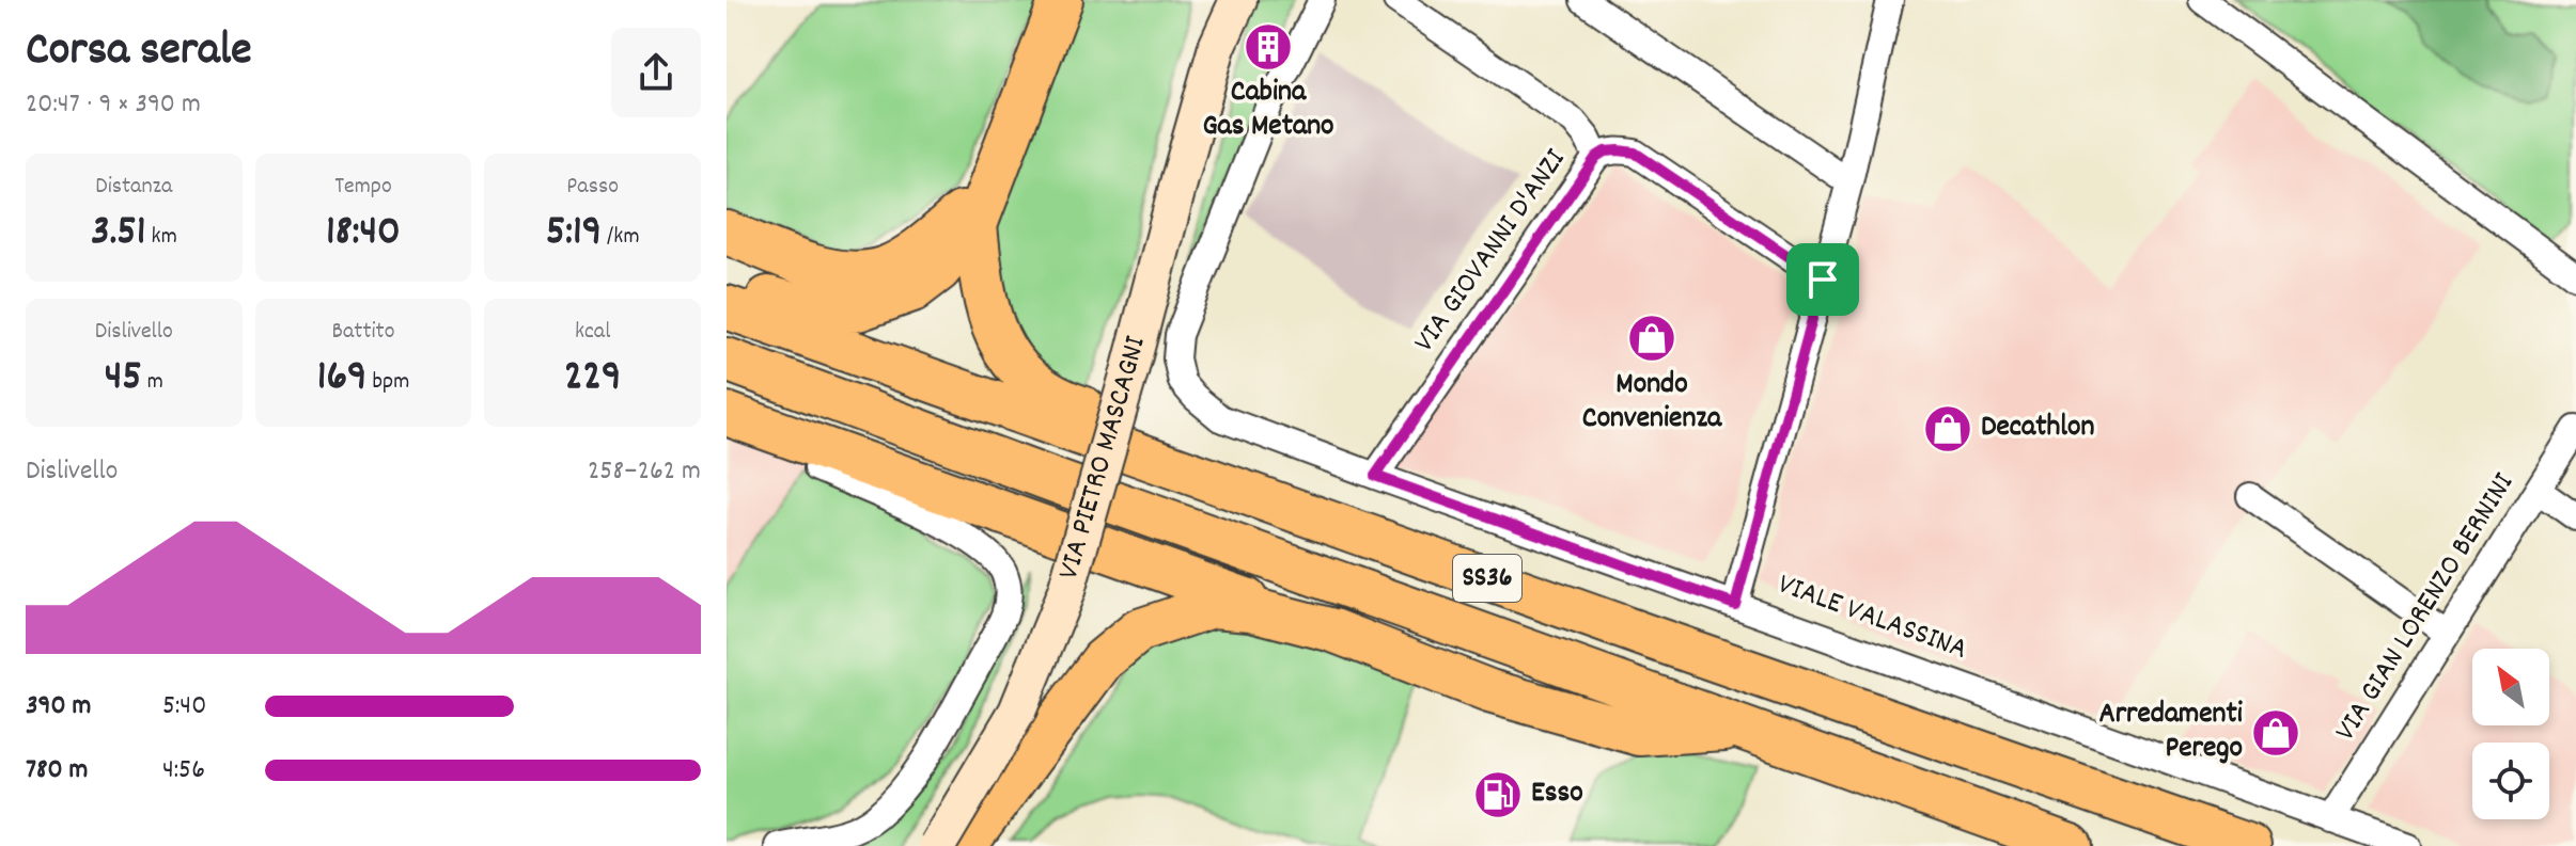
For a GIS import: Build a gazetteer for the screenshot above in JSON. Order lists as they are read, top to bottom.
{
  "streets": {
    "highway": ["SS36"],
    "main road": ["VIA PIETRO MASCAGNI"],
    "street": ["VIA GIOVANNI D'ANZI", "VIA GIAN LORENZO BERNINI", "VIALE VALASSINA"]
  },
  "crossings": [
    ["VIA GIOVANNI D'ANZI", "VIALE VALASSINA"],
    ["VIA PIETRO MASCAGNI", "VIALE VALASSINA"],
    ["VIA GIAN LORENZO BERNINI", "VIALE VALASSINA"]
  ],
  "places": {
    "building": ["Cabina Gas Metano"],
    "shop": ["Mondo Convenienza", "Decathlon", "Arredamenti Perego"],
    "fuel station": ["Esso"]
  },
  "north": "top left",
  "page": {
    "heading": ["Corsa serale", "20:47 · 9 × 390 m"],
    "stats": [
      ["Distanza", "3.51 km"],
      ["Tempo", "18:40"],
      ["Passo", "5:19 /km"],
      ["Dislivello", "45 m"],
      ["Battito", "169 bpm"],
      ["kcal", "229"]
    ],
    "chart": ["Dislivello", "258–262 m"],
    "list": [
      {
        "name": "390 m",
        "note": "5:40"
      },
      {
        "name": "780 m",
        "note": "4:56"
      }
    ]
  }
}
